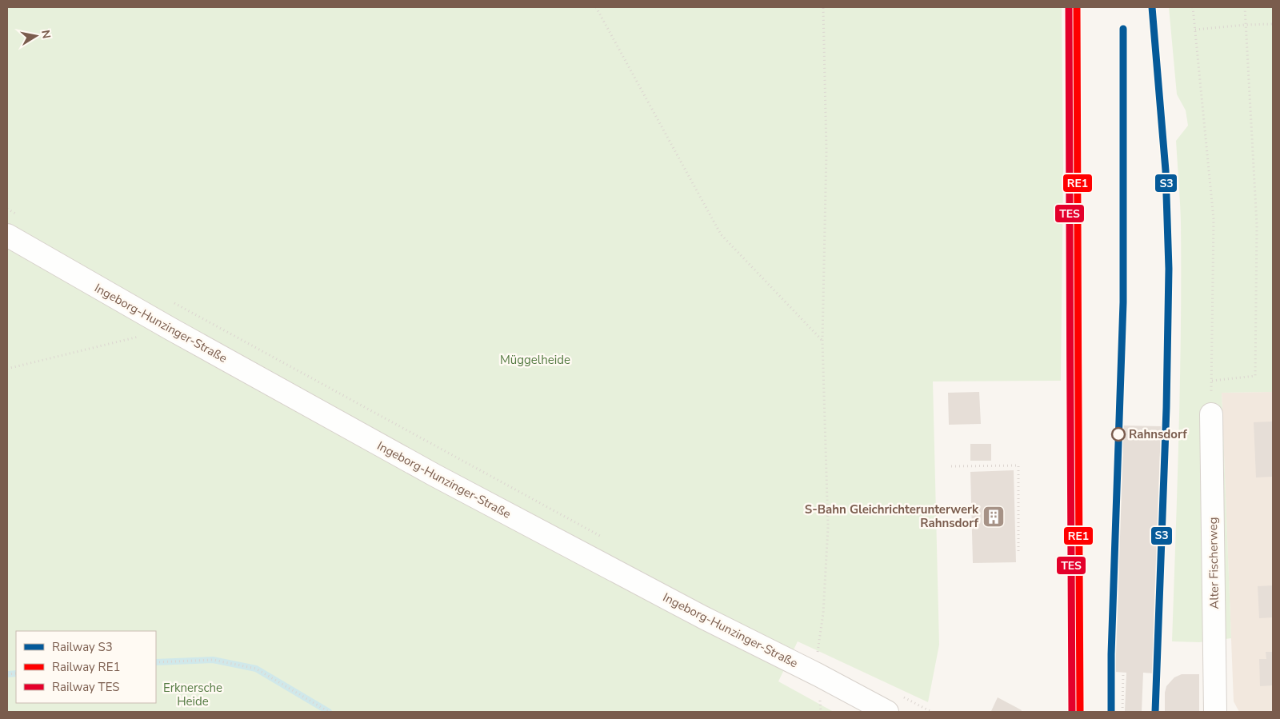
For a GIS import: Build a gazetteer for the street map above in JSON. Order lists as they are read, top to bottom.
{
  "streets": {
    "street": ["Ingeborg-Hunzinger-Straße", "Alter Fischerweg"]
  },
  "parks": ["Müggelheide", "Erknersche Heide"],
  "places": {
    "other": ["Rahnsdorf"],
    "building": ["S-Bahn Gleichrichterunterwerk Rahnsdorf"]
  },
  "lines": ["rail line S3", "rail line RE1", "rail line TES"],
  "legend": ["Railway S3", "Railway RE1", "Railway TES"],
  "north": "right"
}
